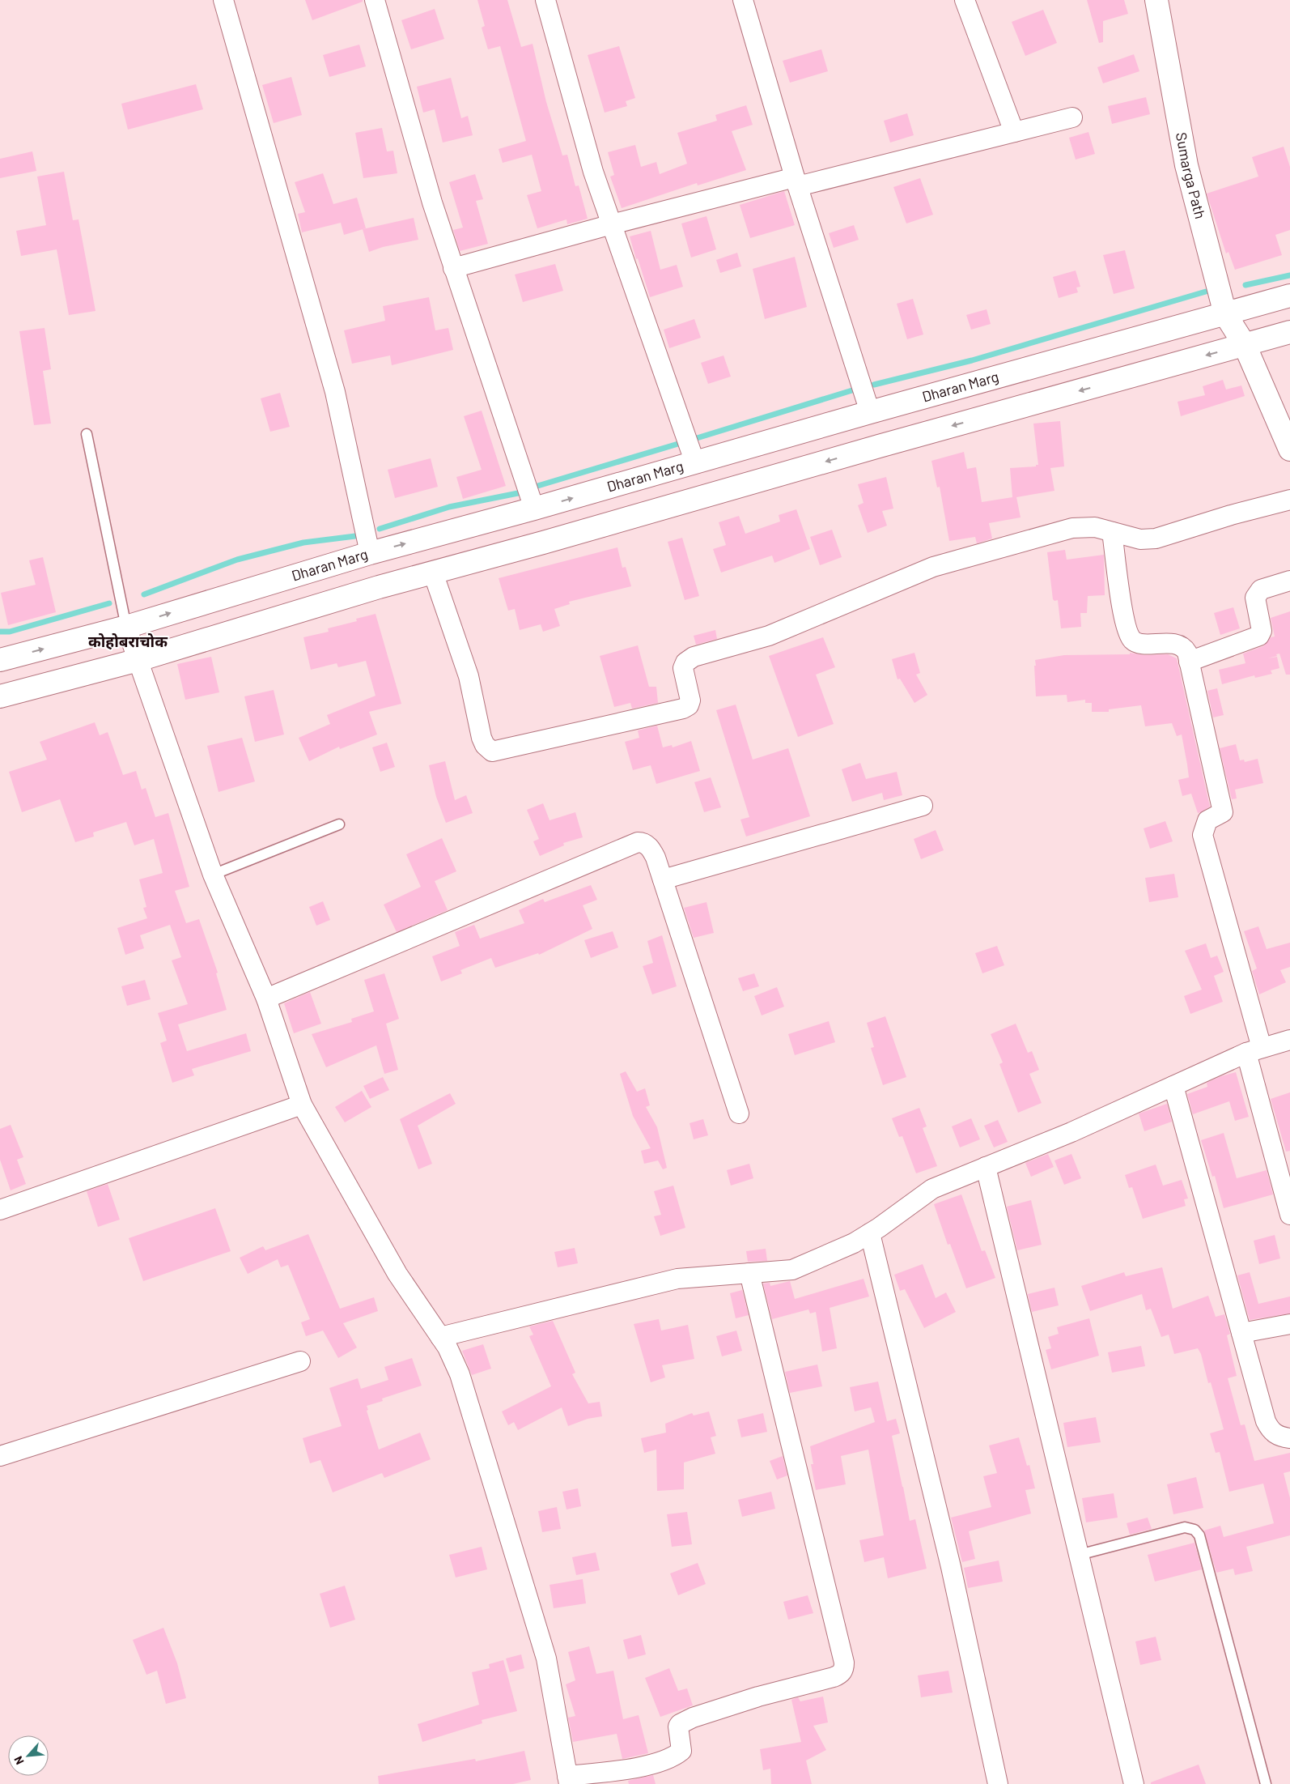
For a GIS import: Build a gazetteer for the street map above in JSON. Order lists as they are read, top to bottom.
{
  "streets": {
    "main road": ["Sumarga Path", "Dharan Marg"]
  },
  "crossings": [
    ["Sumarga Path", "Dharan Marg"]
  ],
  "districts": ["कोहोबराचोक"],
  "north": "bottom left"
}
